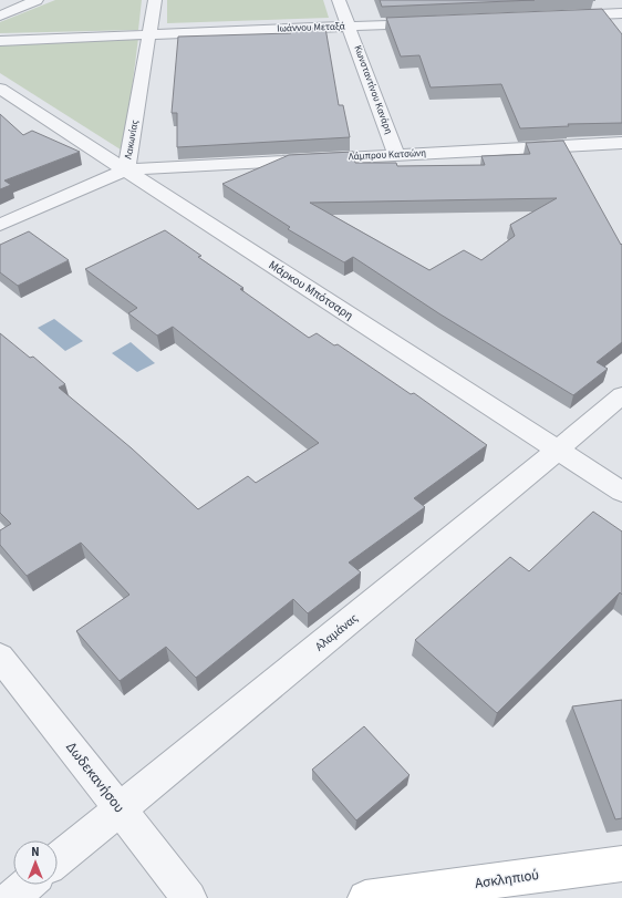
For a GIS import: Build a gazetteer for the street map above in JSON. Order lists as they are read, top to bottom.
{
  "streets": {
    "street": [
      "Ιωάννου Μεταξά",
      "Κωνσταντίνου Κανάρη",
      "Λακωνίας",
      "Λάμπρου Κατσώνη",
      "Μάρκου Μπότσαρη",
      "Αλαμάνας",
      "Δωδεκανήσου",
      "Ασκληπιού"
    ]
  },
  "crossings": [
    ["Ιωάννου Μεταξά", "Κωνσταντίνου Κανάρη"],
    ["Ιωάννου Μεταξά", "Λακωνίας"],
    ["Κωνσταντίνου Κανάρη", "Λάμπρου Κατσώνη"],
    ["Λακωνίας", "Λάμπρου Κατσώνη"],
    ["Λακωνίας", "Μάρκου Μπότσαρη"],
    ["Λάμπρου Κατσώνη", "Μάρκου Μπότσαρη"],
    ["Μάρκου Μπότσαρη", "Αλαμάνας"],
    ["Αλαμάνας", "Δωδεκανήσου"]
  ],
  "north": "top"
}
